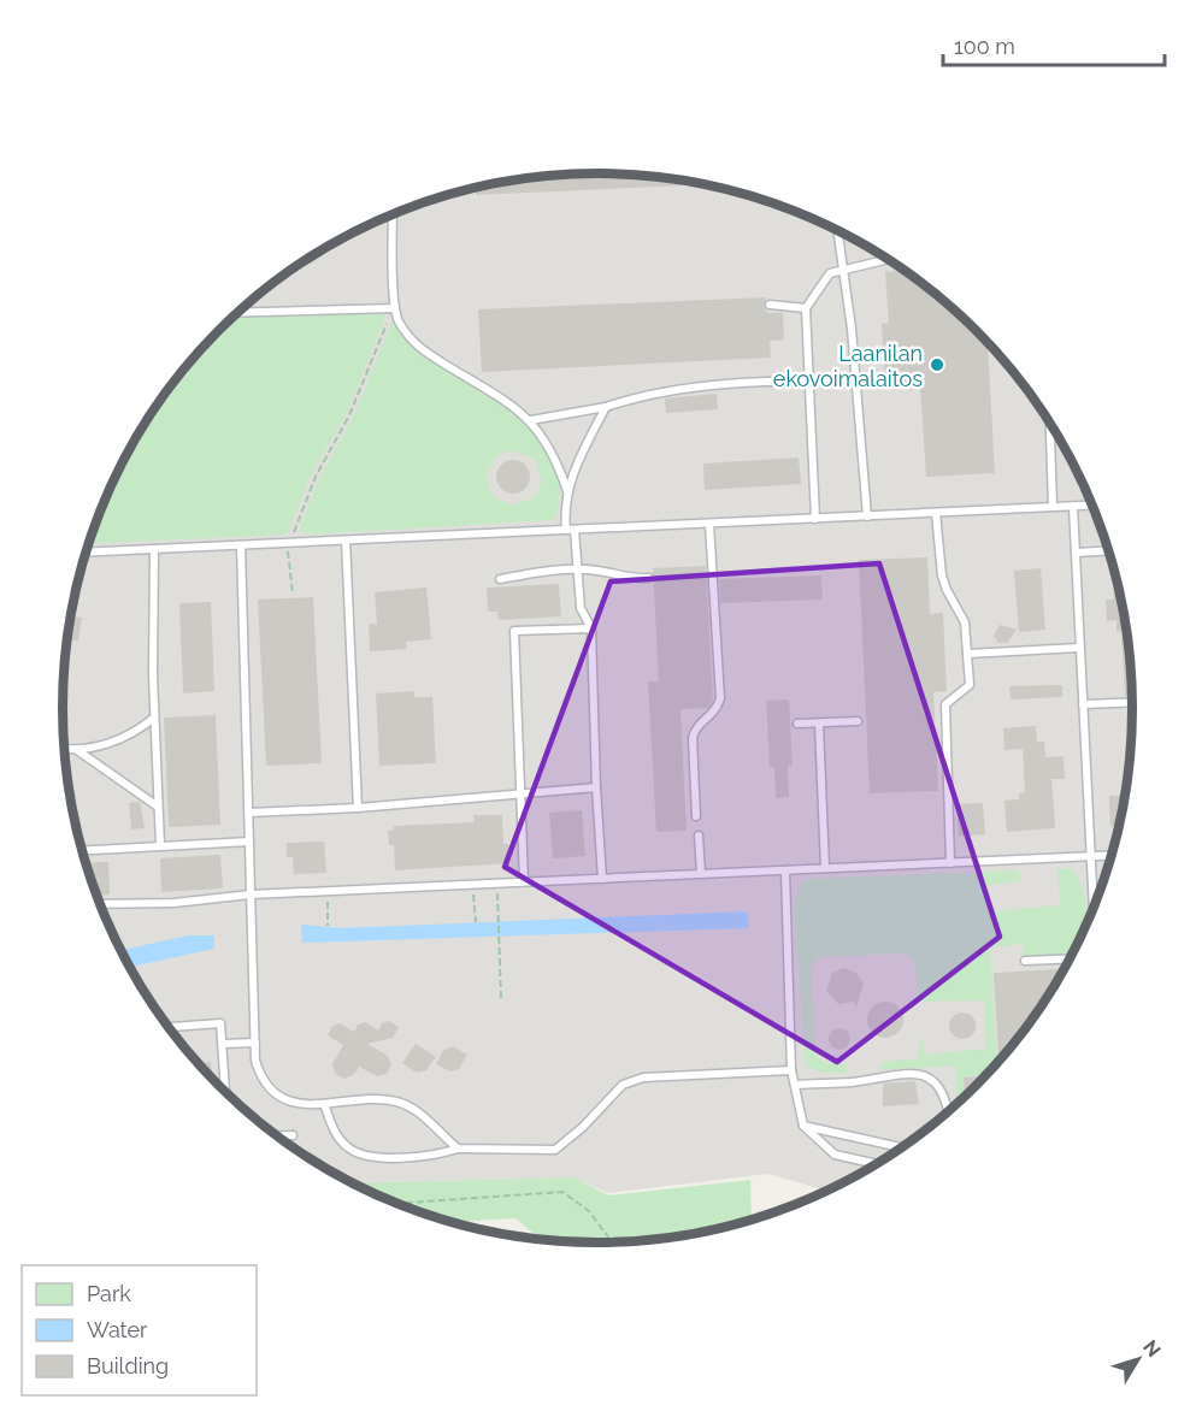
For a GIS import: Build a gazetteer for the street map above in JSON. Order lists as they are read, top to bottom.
{
  "places": ["Laanilan ekovoimalaitos"],
  "legend": ["Park", "Water", "Building"],
  "scale_bar": "100 m",
  "north": "top right"
}
